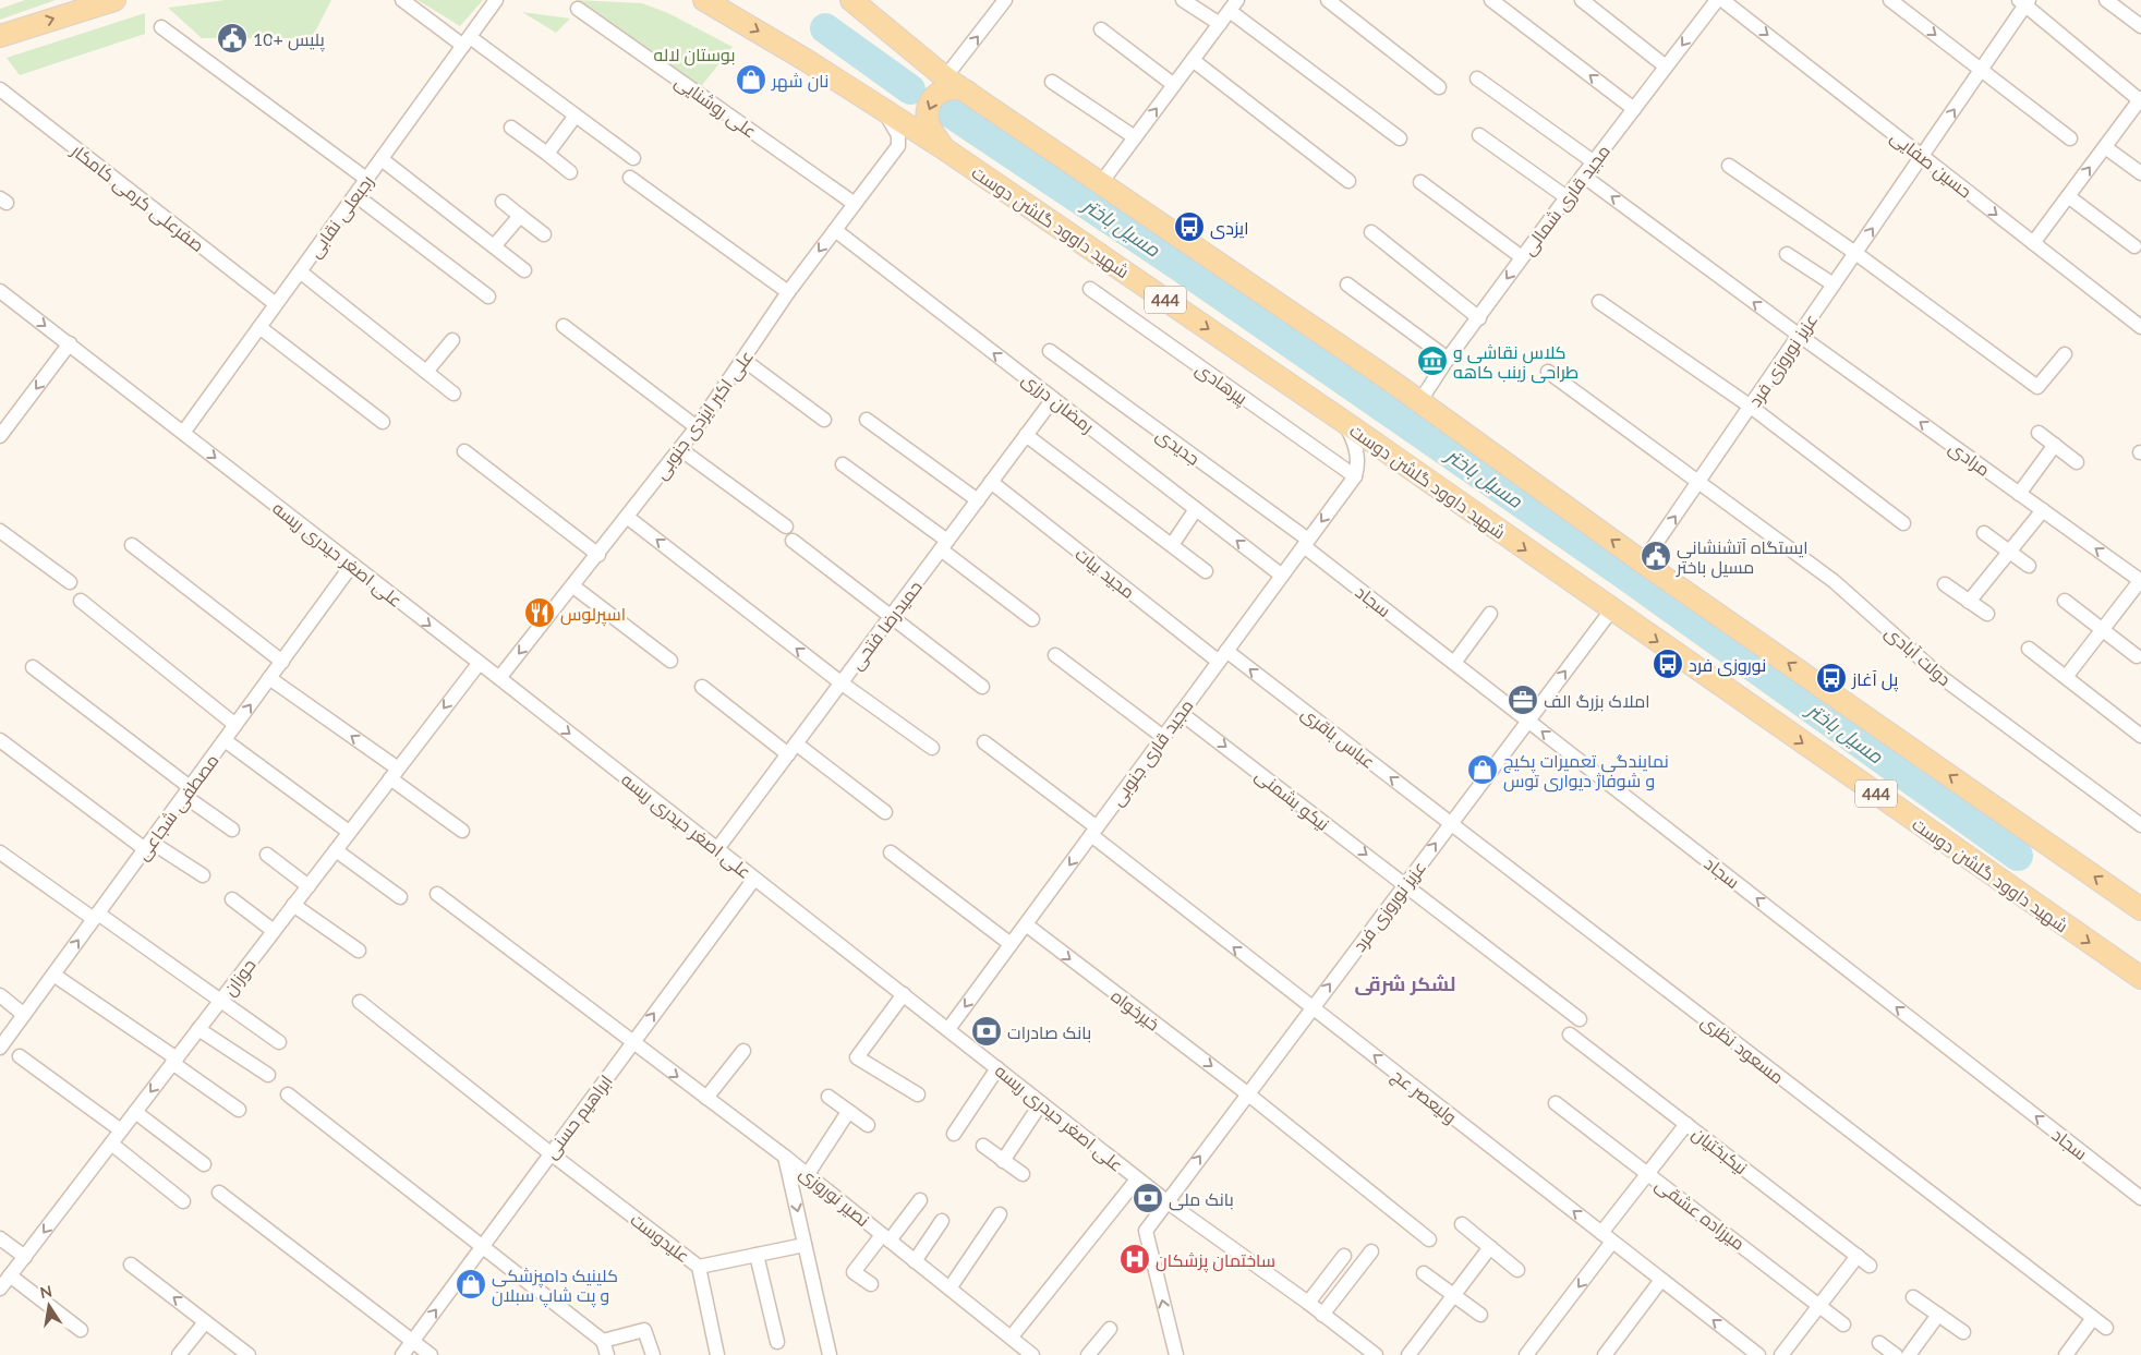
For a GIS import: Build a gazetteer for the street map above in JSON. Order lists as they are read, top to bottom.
{
  "streets": {
    "main road": ["شهید داوود گلشن دوست", "444"],
    "street": [
      "علی روشنایی",
      "حسین صفایی",
      "صفرعلی کرمی کامکار",
      "مجید قاری شمالی",
      "رجبعلی نقابی",
      "عزیز نوروزی فرد",
      "پیرهادی",
      "رمضان درزی",
      "علی اکبر ایزدی جنوبی",
      "جدیدی",
      "مرادی",
      "علی اصغر حیدری ریسه",
      "مجید بیات",
      "سجاد",
      "حمیدرضا فتحی",
      "دولت آبادی",
      "عباس باقری",
      "مجید قاری جنوبی",
      "نیکو بشمنی",
      "مصطفی شجاعی",
      "حوزان",
      "خیرخواه",
      "مسعود نظری",
      "ولیعصر عج",
      "ابراهیم حسنی",
      "نیکبختیان",
      "نصیر نوروزی",
      "میرزاده عشقی",
      "علیدوست"
    ]
  },
  "crossings": [
    ["علی روشنایی", "علی اکبر ایزدی جنوبی"],
    ["حسین صفایی", "عزیز نوروزی فرد"],
    ["صفرعلی کرمی کامکار", "رجبعلی نقابی"],
    ["مجید قاری شمالی", "مرادی"],
    ["رجبعلی نقابی", "علی اصغر حیدری ریسه"],
    ["شهید داوود گلشن دوست", "عزیز نوروزی فرد"],
    ["شهید داوود گلشن دوست", "علی اکبر ایزدی جنوبی"],
    ["عزیز نوروزی فرد", "مرادی"],
    ["عزیز نوروزی فرد", "علی اصغر حیدری ریسه"],
    ["عزیز نوروزی فرد", "سجاد"],
    ["عزیز نوروزی فرد", "دولت آبادی"],
    ["عزیز نوروزی فرد", "عباس باقری"],
    ["عزیز نوروزی فرد", "نیکو بشمنی"],
    ["عزیز نوروزی فرد", "خیرخواه"],
    ["عزیز نوروزی فرد", "مسعود نظری"],
    ["عزیز نوروزی فرد", "ولیعصر عج"],
    ["پیرهادی", "مجید قاری جنوبی"],
    ["رمضان درزی", "علی اکبر ایزدی جنوبی"],
    ["رمضان درزی", "حمیدرضا فتحی"],
    ["رمضان درزی", "مجید قاری جنوبی"],
    ["علی اکبر ایزدی جنوبی", "علی اصغر حیدری ریسه"],
    ["جدیدی", "سجاد"],
    ["جدیدی", "مجید قاری جنوبی"],
    ["علی اصغر حیدری ریسه", "حمیدرضا فتحی"],
    ["علی اصغر حیدری ریسه", "مجید قاری جنوبی"],
    ["علی اصغر حیدری ریسه", "مصطفی شجاعی"],
    ["علی اصغر حیدری ریسه", "حوزان"],
    ["علی اصغر حیدری ریسه", "ابراهیم حسنی"],
    ["مجید بیات", "حمیدرضا فتحی"],
    ["مجید بیات", "عباس باقری"],
    ["مجید بیات", "مجید قاری جنوبی"],
    ["سجاد", "مجید قاری جنوبی"],
    ["عباس باقری", "مجید قاری جنوبی"],
    ["عباس باقری", "مسعود نظری"],
    ["مجید قاری جنوبی", "نیکو بشمنی"],
    ["مجید قاری جنوبی", "خیرخواه"],
    ["مجید قاری جنوبی", "ولیعصر عج"],
    ["ابراهیم حسنی", "نصیر نوروزی"],
    ["ابراهیم حسنی", "علیدوست"]
  ],
  "one_way": [
    "عزیز نوروزی فرد",
    "رمضان درزی",
    "سجاد",
    "عباس باقری",
    "مجید قاری جنوبی",
    "نیکو بشمنی",
    "حوزان",
    "خیرخواه",
    "ولیعصر عج",
    "ابراهیم حسنی"
  ],
  "districts": ["لشکر شرقی"],
  "water": ["مسیل باختر"],
  "parks": ["بوستان لاله"],
  "places": {
    "public building": ["پلیس +10", "ایستگاه آتشنشانی مسیل باختر"],
    "shop": ["نان شهر", "نمایندگی تعمیرات پکیج و شوفاژ دیواری توس", "کلینیک دامپزشکی و پت شاپ سبلان"],
    "bus stop": ["ایزدی", "نوروزی فرد", "پل آغاز"],
    "museum": ["کلاس نقاشی و طراحی زینب کاهه"],
    "restaurant": ["اسپرلوس"],
    "office": ["املاک بزرگ الف"],
    "bank": ["بانک صادرات", "بانک ملی"],
    "hospital": ["ساختمان پزشکان"]
  },
  "north": "top"
}
